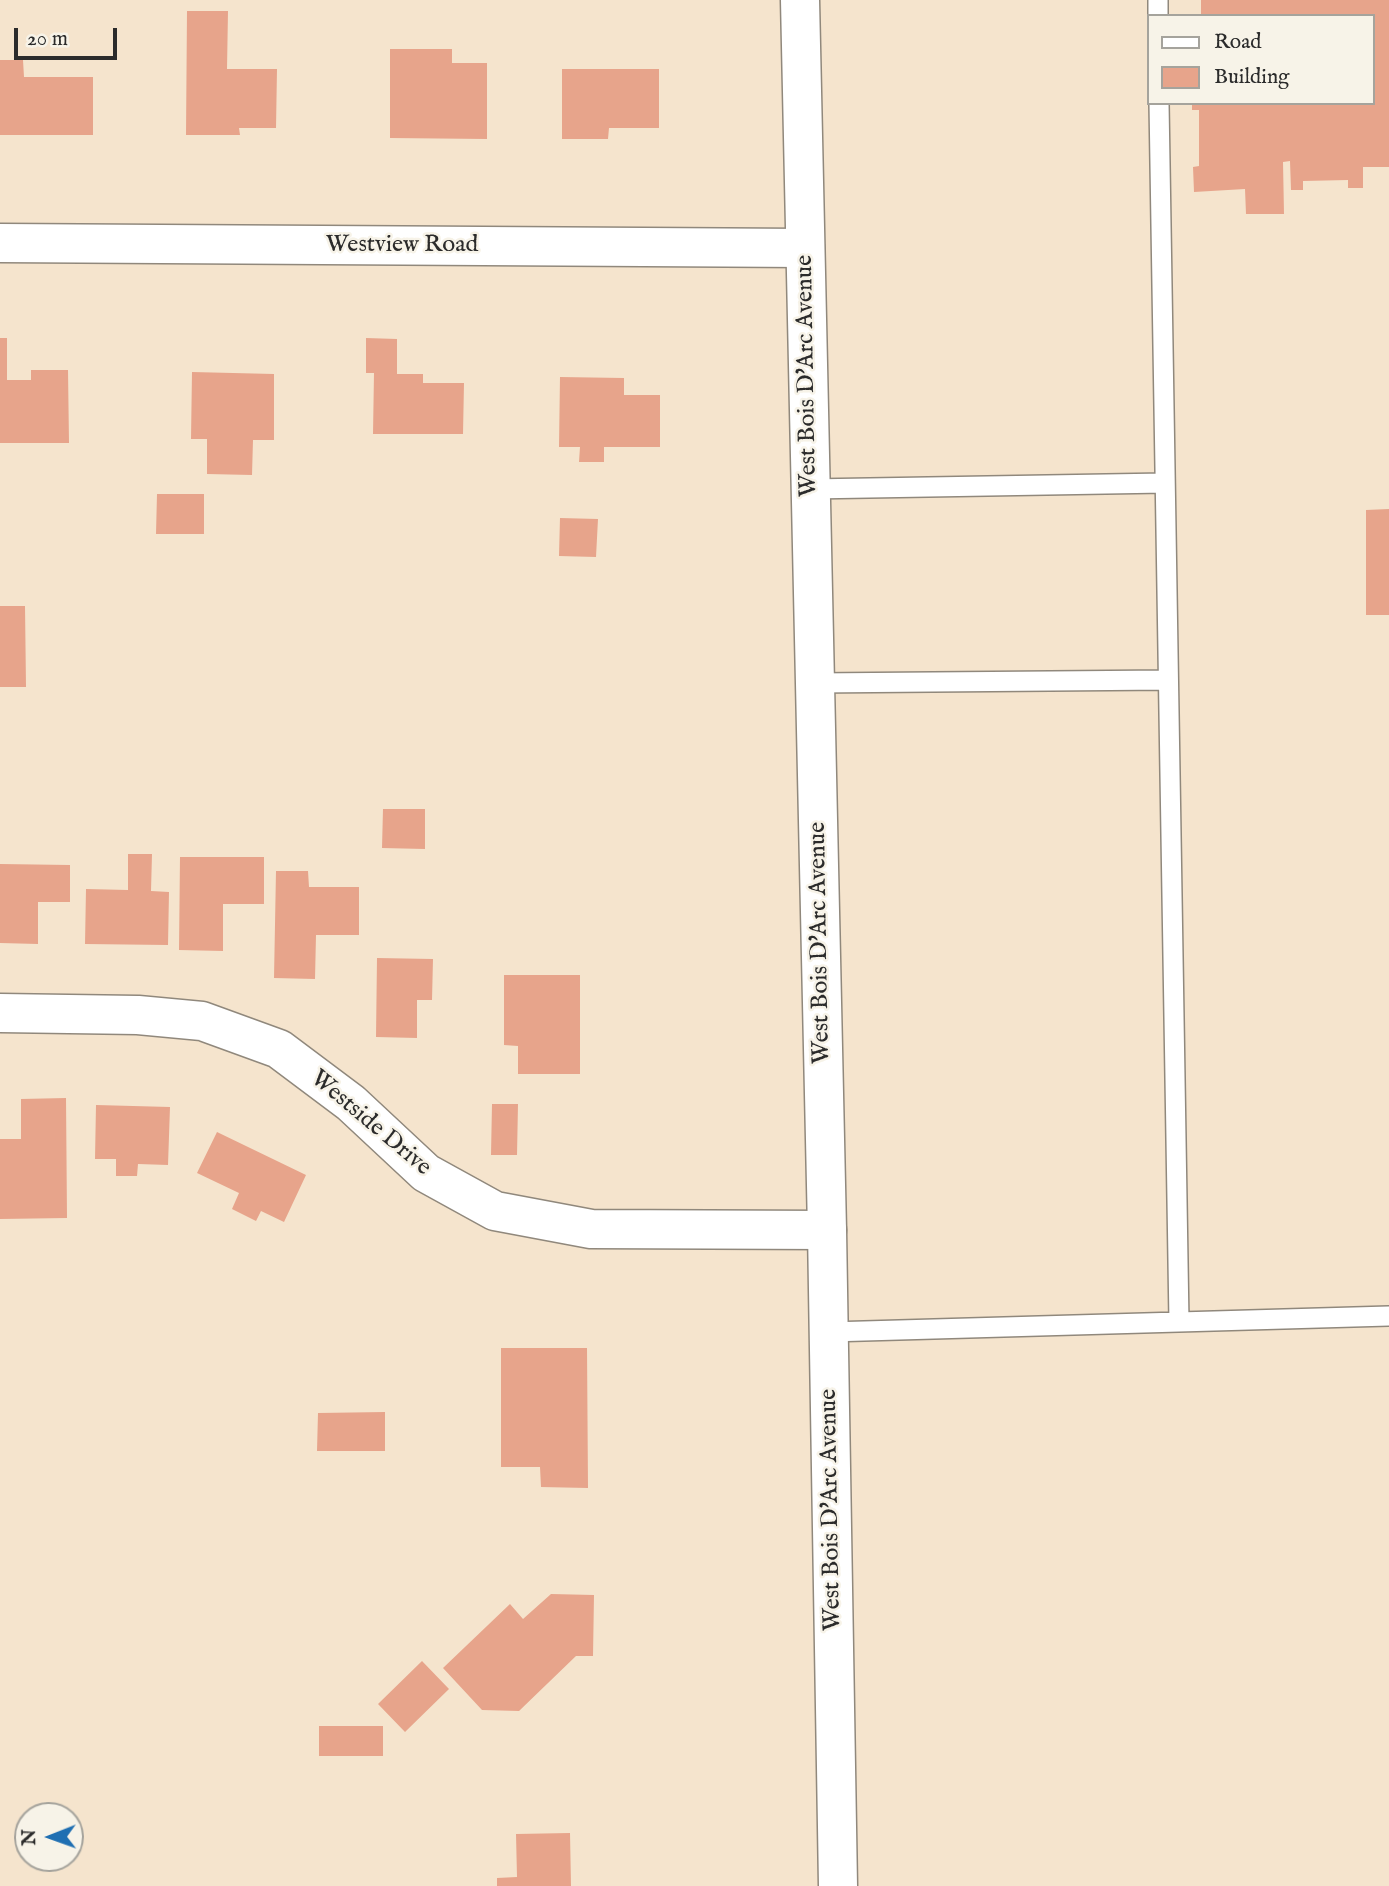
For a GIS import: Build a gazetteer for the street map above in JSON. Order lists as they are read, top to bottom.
{
  "streets": {
    "street": ["Westview Road", "West Bois D'Arc Avenue", "Westside Drive"]
  },
  "crossings": [
    ["Westview Road", "West Bois D'Arc Avenue"],
    ["West Bois D'Arc Avenue", "Westside Drive"]
  ],
  "legend": ["Road", "Building"],
  "scale_bar": "20 m",
  "north": "left"
}
